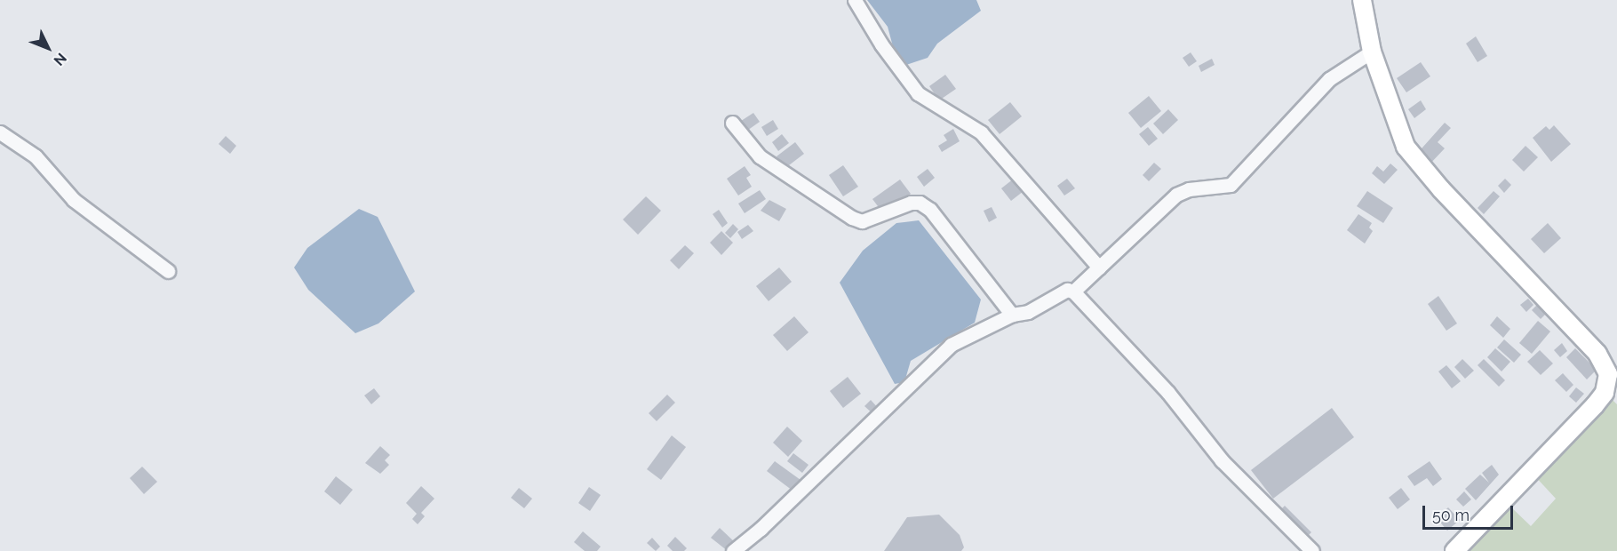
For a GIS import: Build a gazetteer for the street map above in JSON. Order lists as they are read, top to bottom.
{
  "scale_bar": "50 m",
  "north": "bottom right"
}
